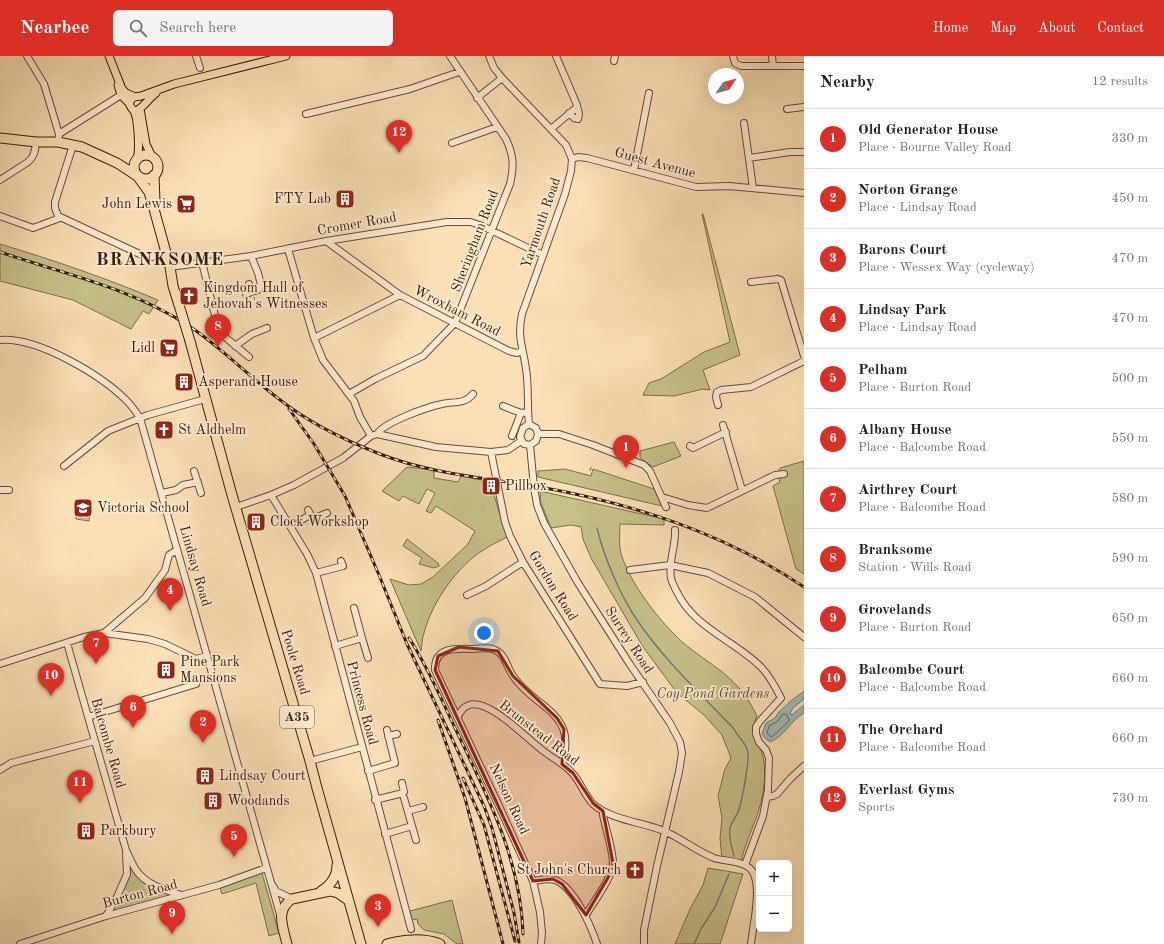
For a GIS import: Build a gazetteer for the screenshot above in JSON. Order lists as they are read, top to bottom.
{
  "streets": {
    "highway": ["Poole Road", "A35"],
    "street": [
      "Guest Avenue",
      "Yarmouth Road",
      "Cromer Road",
      "Sheringham Road",
      "Wroxham Road",
      "Lindsay Road",
      "Gordon Road",
      "Surrey Road",
      "Princess Road",
      "Brunstead Road",
      "Balcombe Road",
      "Nelson Road",
      "Burton Road"
    ]
  },
  "crossings": [
    ["Guest Avenue", "Yarmouth Road"],
    ["Yarmouth Road", "Cromer Road"],
    ["Yarmouth Road", "Wroxham Road"],
    ["Yarmouth Road", "Surrey Road"],
    ["Cromer Road", "Sheringham Road"],
    ["Cromer Road", "Wroxham Road"],
    ["Cromer Road", "Poole Road"],
    ["Sheringham Road", "Wroxham Road"],
    ["Lindsay Road", "A35"],
    ["Lindsay Road", "Burton Road"],
    ["Gordon Road", "Surrey Road"],
    ["Surrey Road", "Brunstead Road"],
    ["Poole Road", "A35"],
    ["Brunstead Road", "Nelson Road"],
    ["Balcombe Road", "Burton Road"]
  ],
  "districts": ["BRANKSOME"],
  "parks": ["Coy Pond Gardens"],
  "places": {
    "building": [
      "FTY Lab",
      "Asperand House",
      "Pillbox",
      "Clock Workshop",
      "Pine Park Mansions",
      "Lindsay Court",
      "Woodands",
      "Parkbury"
    ],
    "supermarket": ["John Lewis", "Lidl"],
    "church": ["Kingdom Hall of Jehovah's Witnesses", "St Aldhelm", "St John's Church"],
    "school or university": ["Victoria School"]
  },
  "north": "top right",
  "page": {
    "header": "Nearbee",
    "search": "Search here",
    "nav": [
      "Home",
      "Map",
      "About",
      "Contact"
    ],
    "heading": ["Nearby", "12 results"],
    "list": [
      {
        "mark": "1",
        "name": "Old Generator House",
        "note": "Place · Bourne Valley Road",
        "value": "330 m"
      },
      {
        "mark": "2",
        "name": "Norton Grange",
        "note": "Place · Lindsay Road",
        "value": "450 m"
      },
      {
        "mark": "3",
        "name": "Barons Court",
        "note": "Place · Wessex Way (cycleway)",
        "value": "470 m"
      },
      {
        "mark": "4",
        "name": "Lindsay Park",
        "note": "Place · Lindsay Road",
        "value": "470 m"
      },
      {
        "mark": "5",
        "name": "Pelham",
        "note": "Place · Burton Road",
        "value": "500 m"
      },
      {
        "mark": "6",
        "name": "Albany House",
        "note": "Place · Balcombe Road",
        "value": "550 m"
      },
      {
        "mark": "7",
        "name": "Airthrey Court",
        "note": "Place · Balcombe Road",
        "value": "580 m"
      },
      {
        "mark": "8",
        "name": "Branksome",
        "note": "Station · Wills Road",
        "value": "590 m"
      },
      {
        "mark": "9",
        "name": "Grovelands",
        "note": "Place · Burton Road",
        "value": "650 m"
      },
      {
        "mark": "10",
        "name": "Balcombe Court",
        "note": "Place · Balcombe Road",
        "value": "660 m"
      },
      {
        "mark": "11",
        "name": "The Orchard",
        "note": "Place · Balcombe Road",
        "value": "660 m"
      },
      {
        "mark": "12",
        "name": "Everlast Gyms",
        "note": "Sports",
        "value": "730 m"
      }
    ],
    "pins": [
      "12",
      "8",
      "1",
      "4",
      "7",
      "10",
      "6",
      "2",
      "11",
      "5",
      "3",
      "9"
    ],
    "map_buttons": ["+", "−"]
  }
}
